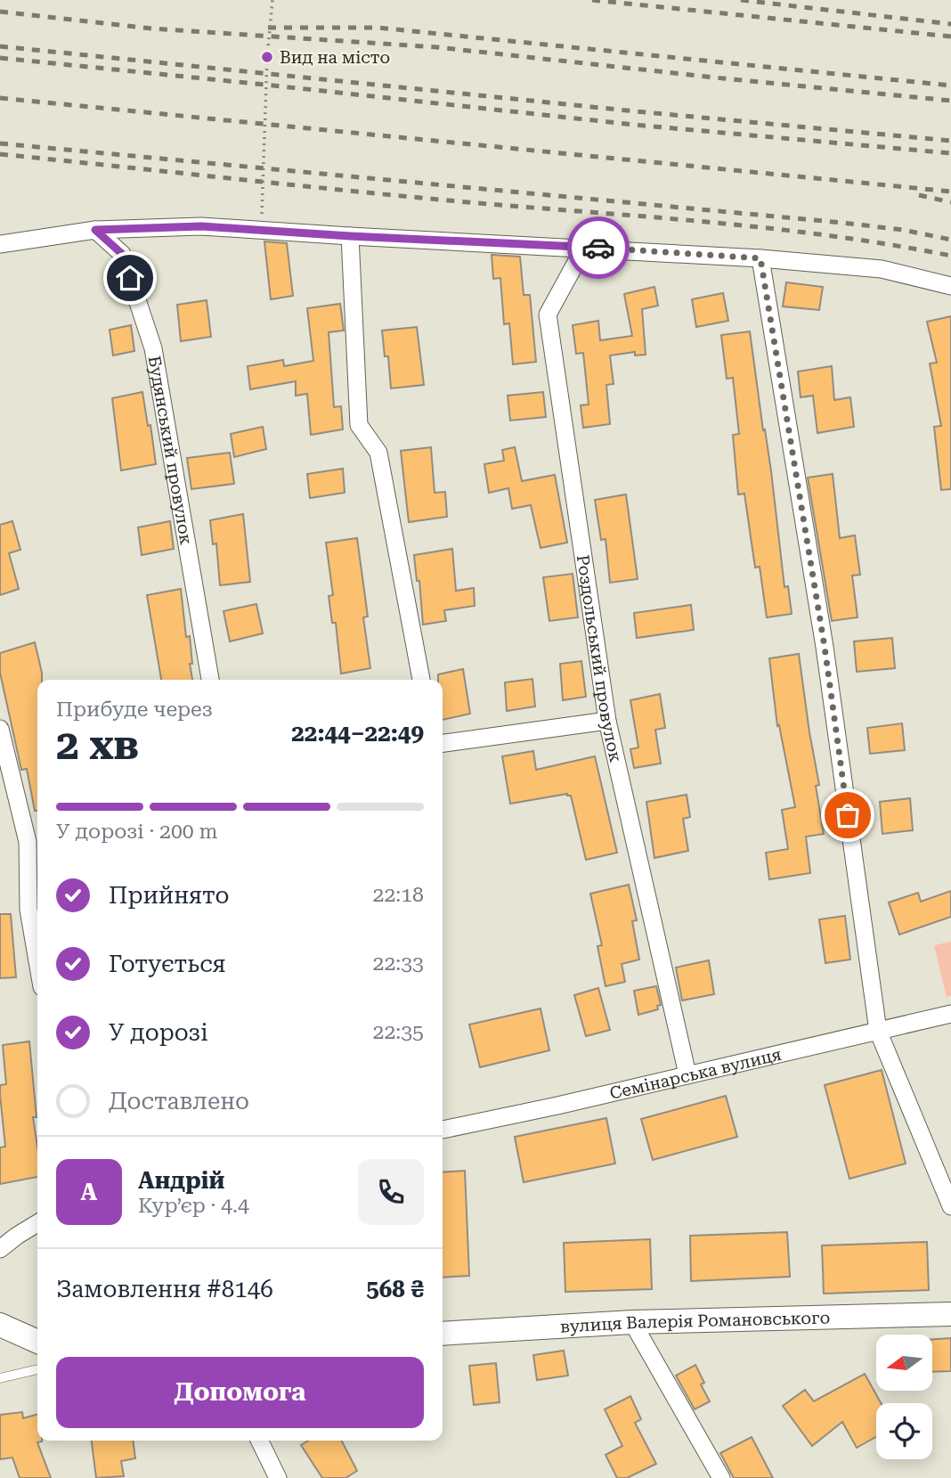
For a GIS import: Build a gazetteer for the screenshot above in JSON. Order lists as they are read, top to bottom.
{
  "streets": {
    "street": [
      "Будянський провулок",
      "Роздольський провулок",
      "Семінарська вулиця",
      "вулиця Валерія Романовського"
    ]
  },
  "crossings": [
    ["Роздольський провулок", "Семінарська вулиця"]
  ],
  "places": ["Вид на місто"],
  "north": "left",
  "page": {
    "heading": ["2 хв", "Прибуде через", "22:44–22:49"],
    "panel": [
      "Андрій",
      "Кур’єр · 4.4",
      "Замовлення #8146",
      "568 ₴"
    ],
    "bar": "У дорозі · 200 m",
    "list": [
      ["Прийнято", "22:18"],
      ["Готується", "22:33"],
      ["У дорозі", "22:35"],
      "Доставлено"
    ],
    "round": "А",
    "buttons": "Допомога"
  }
}
